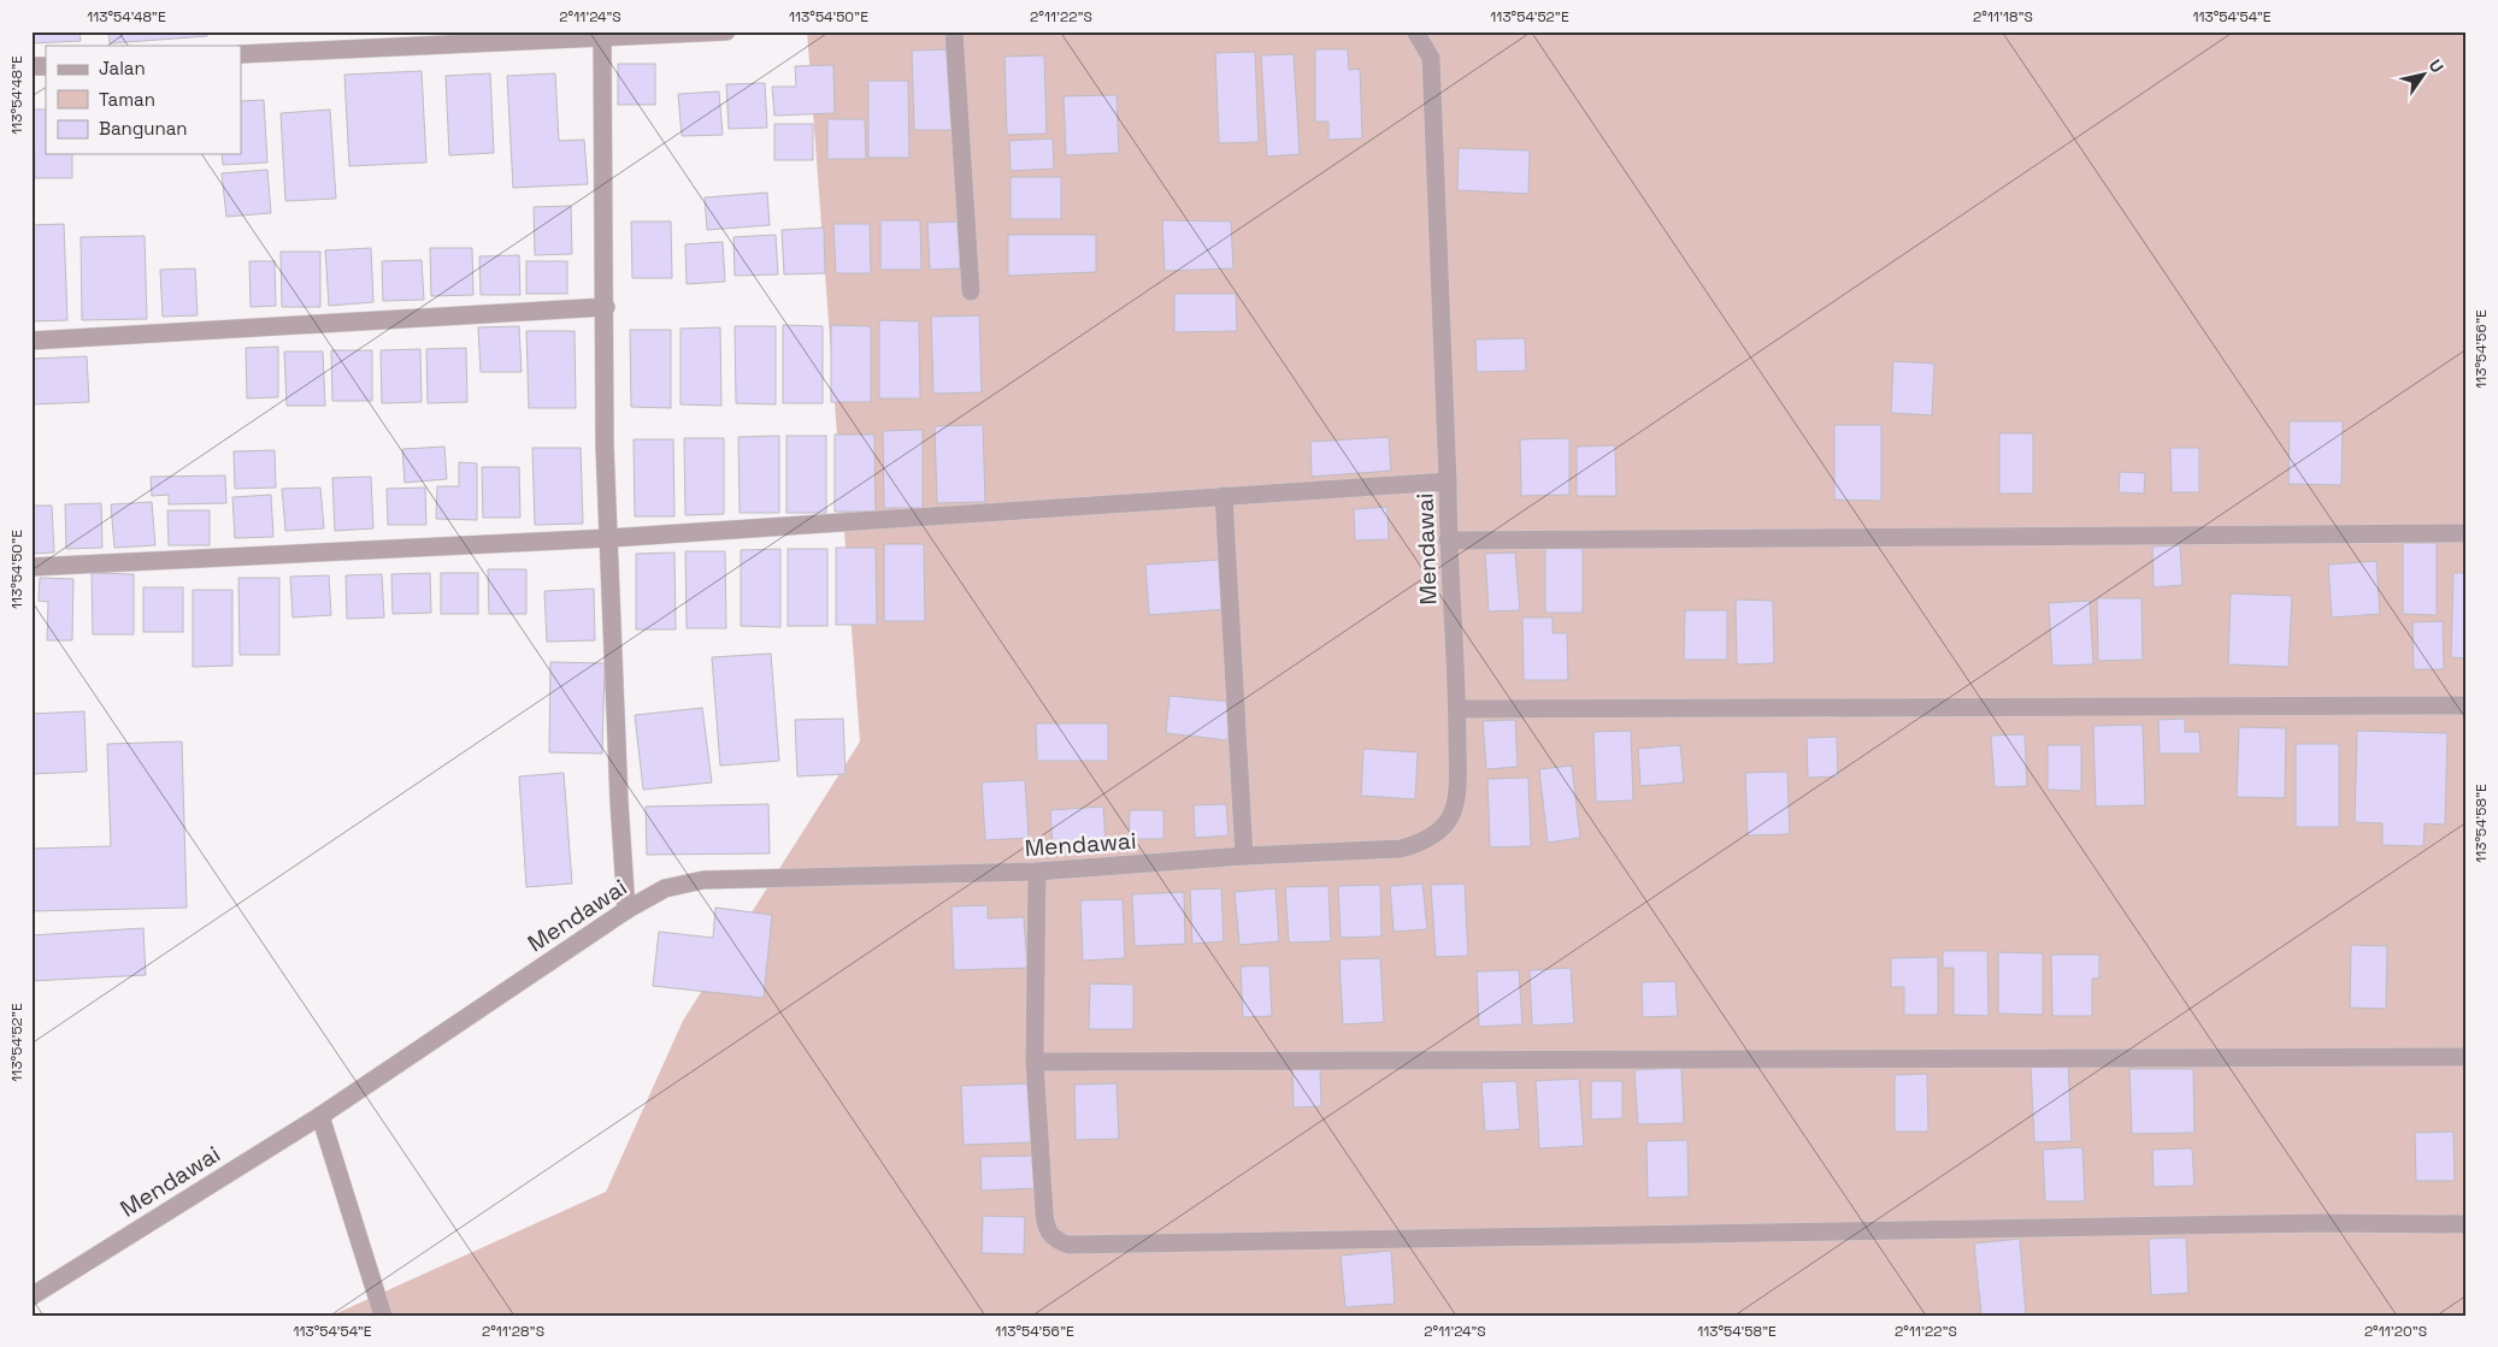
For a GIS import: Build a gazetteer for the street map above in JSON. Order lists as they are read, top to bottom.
{
  "streets": {
    "street": ["Mendawai"]
  },
  "legend": ["Jalan", "Taman", "Bangunan"],
  "north": "top right",
  "coordinates": [
    "113°54'48\"E",
    "2°11'24\"S",
    "113°54'50\"E",
    "2°11'22\"S",
    "113°54'52\"E",
    "2°11'18\"S",
    "113°54'54\"E",
    "113°54'56\"E",
    "113°54'58\"E",
    "2°11'28\"S",
    "2°11'20\"S"
  ]
}
